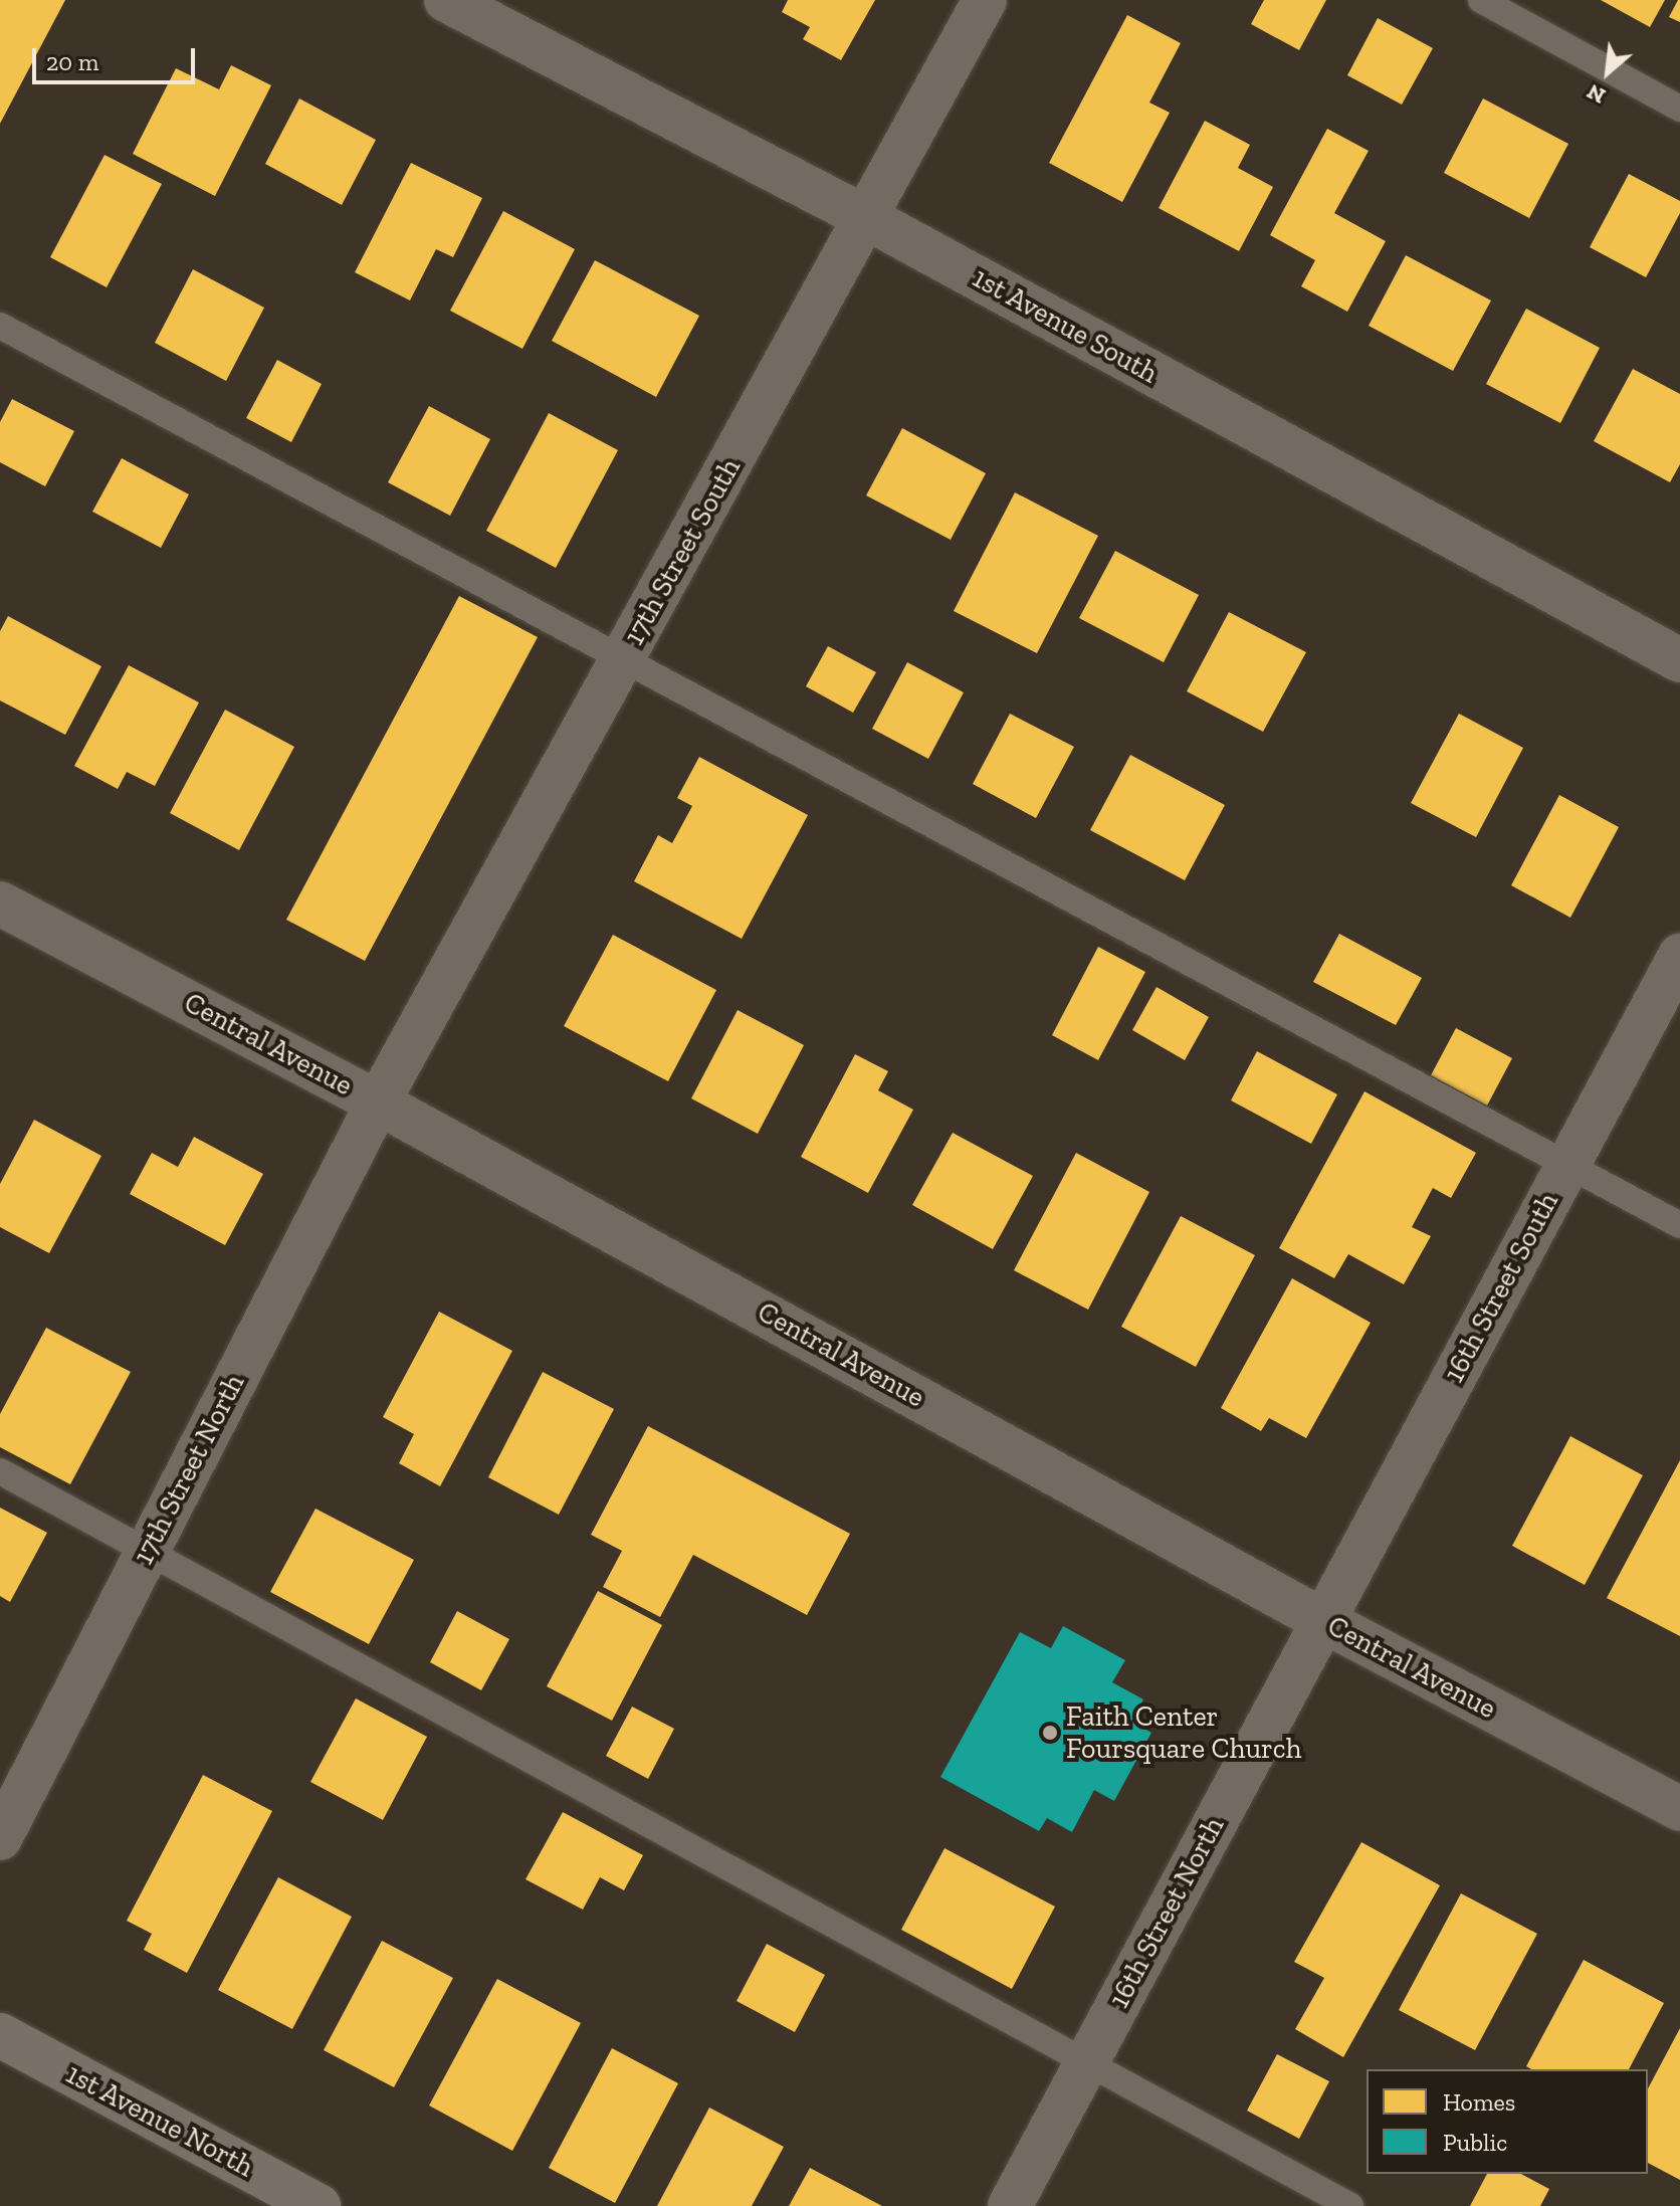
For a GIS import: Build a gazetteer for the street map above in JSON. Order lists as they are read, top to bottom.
{
  "streets": {
    "main road": ["1st Avenue North"],
    "street": [
      "1st Avenue South",
      "17th Street South",
      "Central Avenue",
      "16th Street South",
      "17th Street North",
      "16th Street North"
    ]
  },
  "crossings": [
    ["1st Avenue South", "17th Street South"],
    ["17th Street South", "Central Avenue"],
    ["17th Street South", "17th Street North"],
    ["Central Avenue", "16th Street South"],
    ["Central Avenue", "17th Street North"],
    ["Central Avenue", "16th Street North"],
    ["16th Street South", "16th Street North"]
  ],
  "places": ["Faith Center Foursquare Church"],
  "legend": ["Homes", "Public"],
  "scale_bar": "20 m",
  "north": "bottom left"
}
